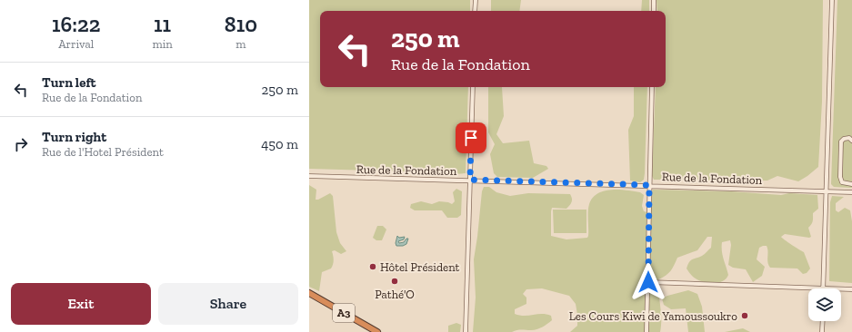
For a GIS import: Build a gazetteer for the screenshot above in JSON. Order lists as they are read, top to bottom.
{
  "streets": {
    "highway": ["A3"],
    "street": ["Rue de la Fondation"]
  },
  "places": ["Hôtel Président", "Pathé'O", "Les Cours Kiwi de Yamoussoukro"],
  "page": {
    "eta": [
      "16:22",
      "Arrival",
      "11",
      "min",
      "810",
      "m"
    ],
    "turn": ["250 m", "Rue de la Fondation"],
    "list": [
      {
        "name": "Turn left",
        "note": "Rue de la Fondation",
        "value": "250 m"
      },
      {
        "name": "Turn right",
        "note": "Rue de l'Hotel Président",
        "value": "450 m"
      }
    ],
    "buttons": ["Exit", "Share"]
  }
}
